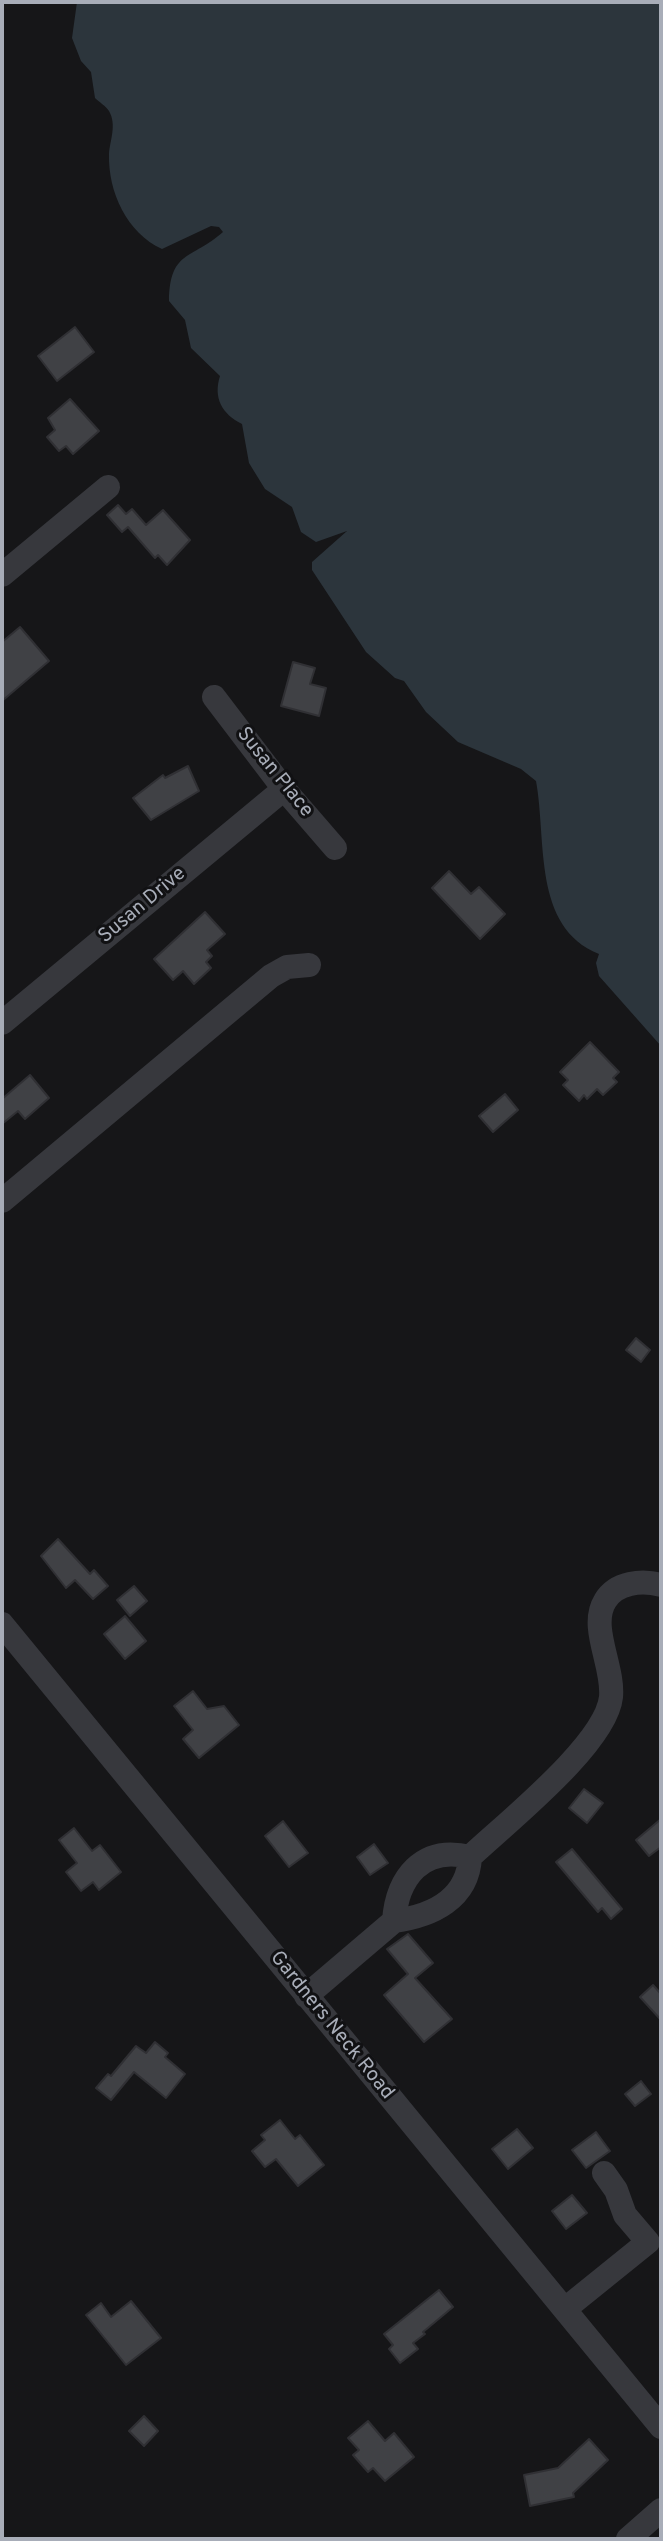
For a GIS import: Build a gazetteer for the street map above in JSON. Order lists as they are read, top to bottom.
{
  "streets": {
    "street": ["Susan Place", "Susan Drive", "Gardners Neck Road"]
  },
  "crossings": [
    ["Susan Place", "Susan Drive"]
  ]
}
